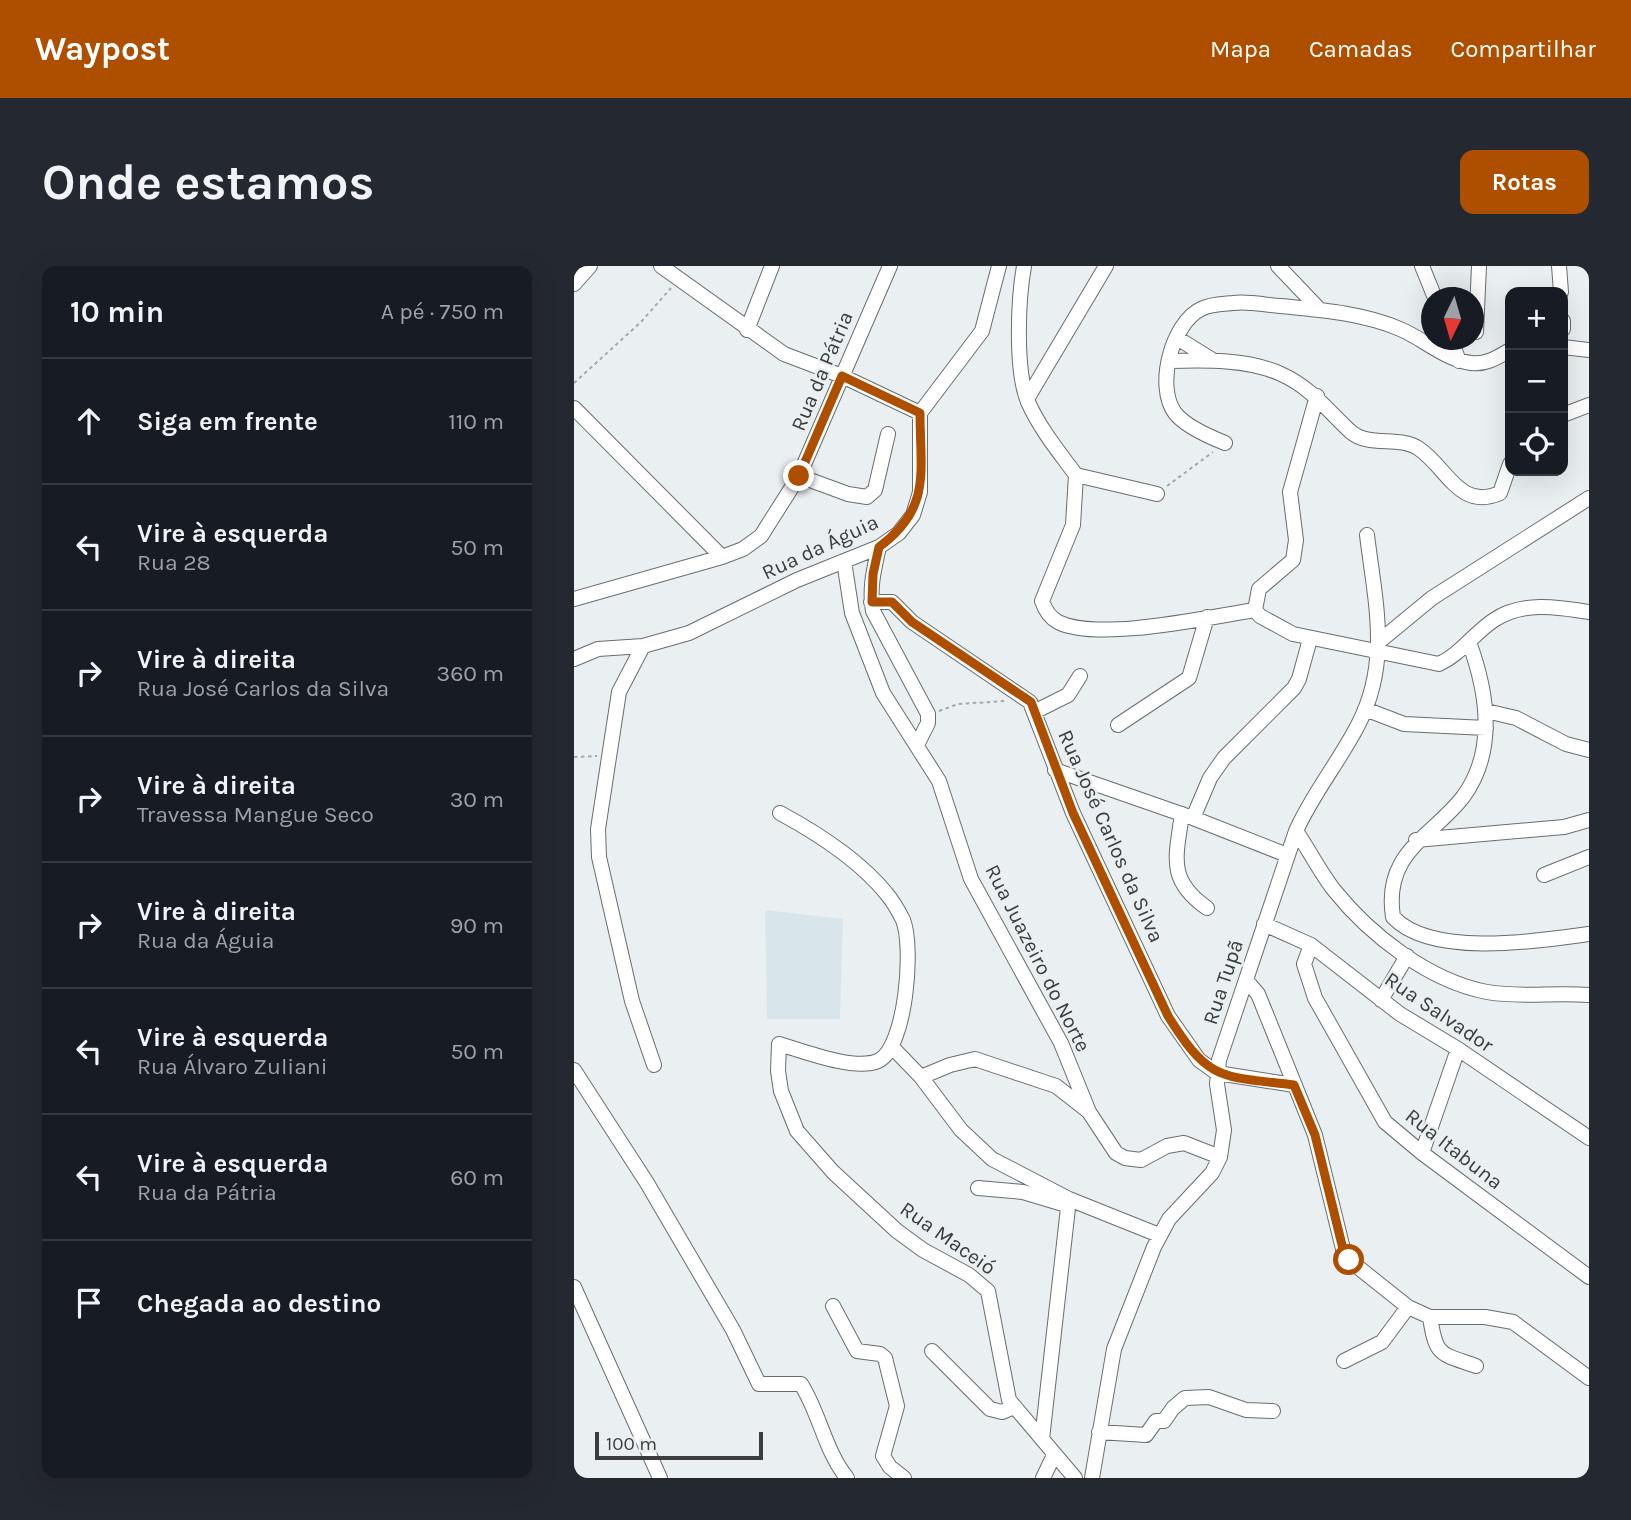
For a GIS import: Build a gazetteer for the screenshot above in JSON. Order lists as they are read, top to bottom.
{
  "streets": {
    "street": [
      "Rua da Pátria",
      "Rua da Águia",
      "Rua José Carlos da Silva",
      "Rua Juazeiro do Norte",
      "Rua Tupã",
      "Rua Salvador",
      "Rua Itabuna",
      "Rua Maceió"
    ]
  },
  "crossings": [
    ["Rua da Águia", "Rua Juazeiro do Norte"],
    ["Rua José Carlos da Silva", "Rua Tupã"],
    ["Rua Juazeiro do Norte", "Rua Tupã"],
    ["Rua Tupã", "Rua Salvador"],
    ["Rua Salvador", "Rua Itabuna"]
  ],
  "scale_bar": "100 m",
  "north": "bottom",
  "page": {
    "header": "Waypost",
    "nav": ["Mapa", "Camadas", "Compartilhar"],
    "buttons": "Rotas",
    "title": "Onde estamos",
    "heading": ["10 min", "A pé · 750 m"],
    "map_buttons": ["+", "−"],
    "list": [
      ["Siga em frente", "110 m"],
      ["Vire à esquerda", "Rua 28", "50 m"],
      ["Vire à direita", "Rua José Carlos da Silva", "360 m"],
      ["Vire à direita", "Travessa Mangue Seco", "30 m"],
      ["Vire à direita", "Rua da Águia", "90 m"],
      ["Vire à esquerda", "Rua Álvaro Zuliani", "50 m"],
      ["Vire à esquerda", "Rua da Pátria", "60 m"],
      "Chegada ao destino"
    ],
    "scale": "100 m"
  }
}
